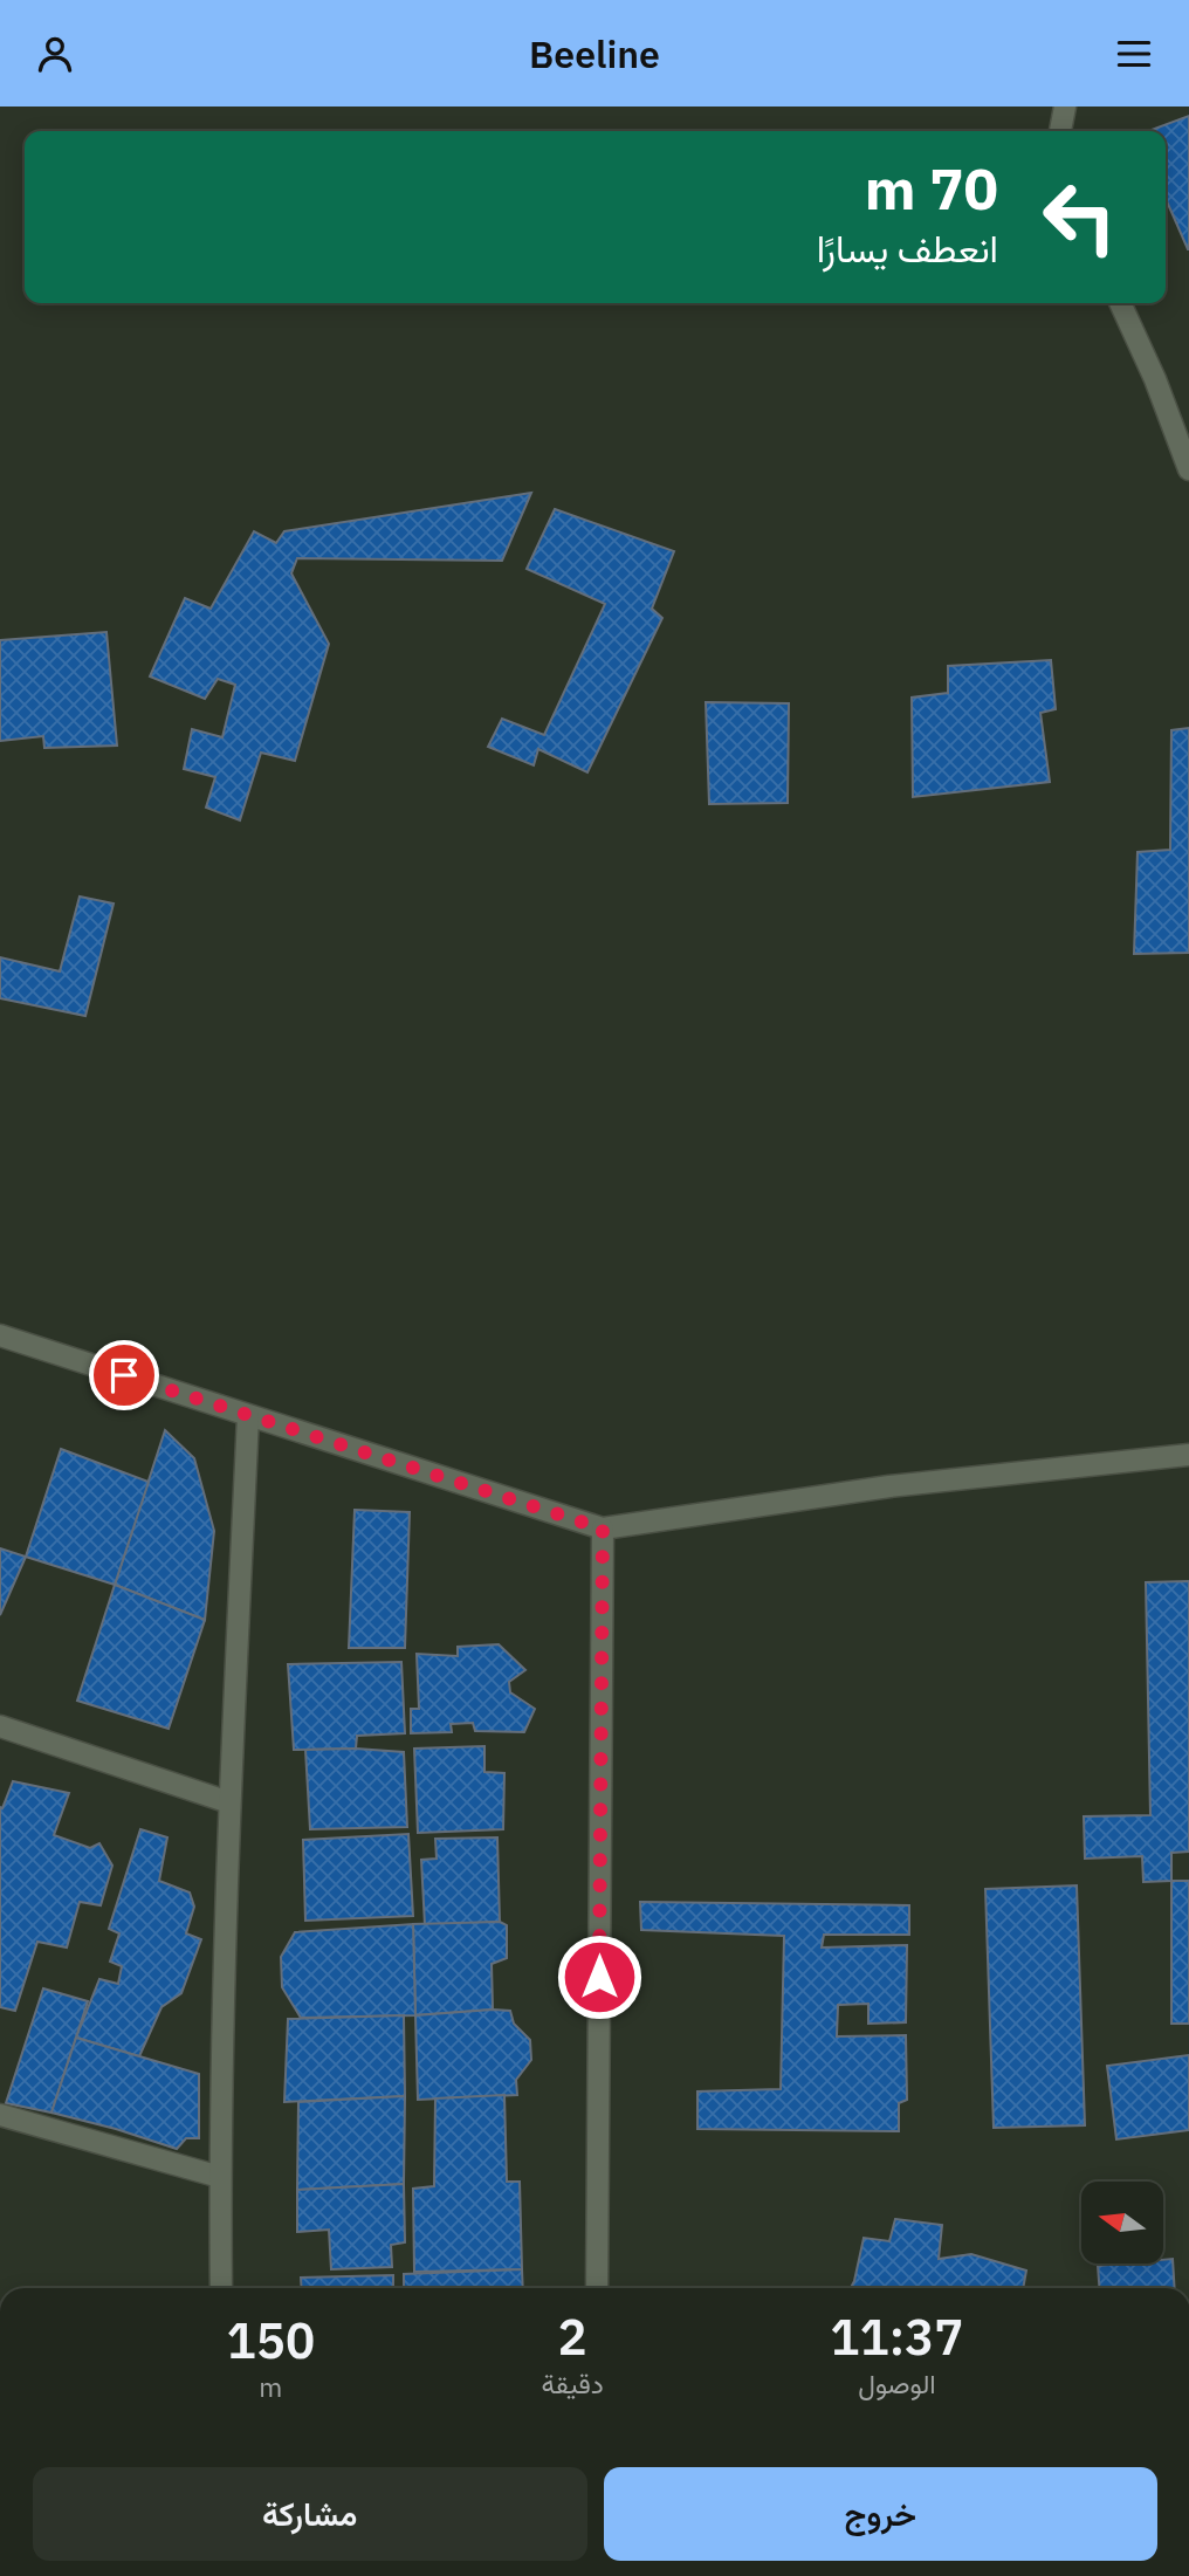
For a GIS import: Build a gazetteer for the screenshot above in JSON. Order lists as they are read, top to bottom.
{
  "north": "left",
  "page": {
    "header": "Beeline",
    "turn": ["70 m", "انعطف يسارًا"],
    "eta": [
      "11:37",
      "الوصول",
      "2",
      "دقيقة",
      "150",
      "m"
    ],
    "buttons": ["خروج", "مشاركة"]
  }
}
